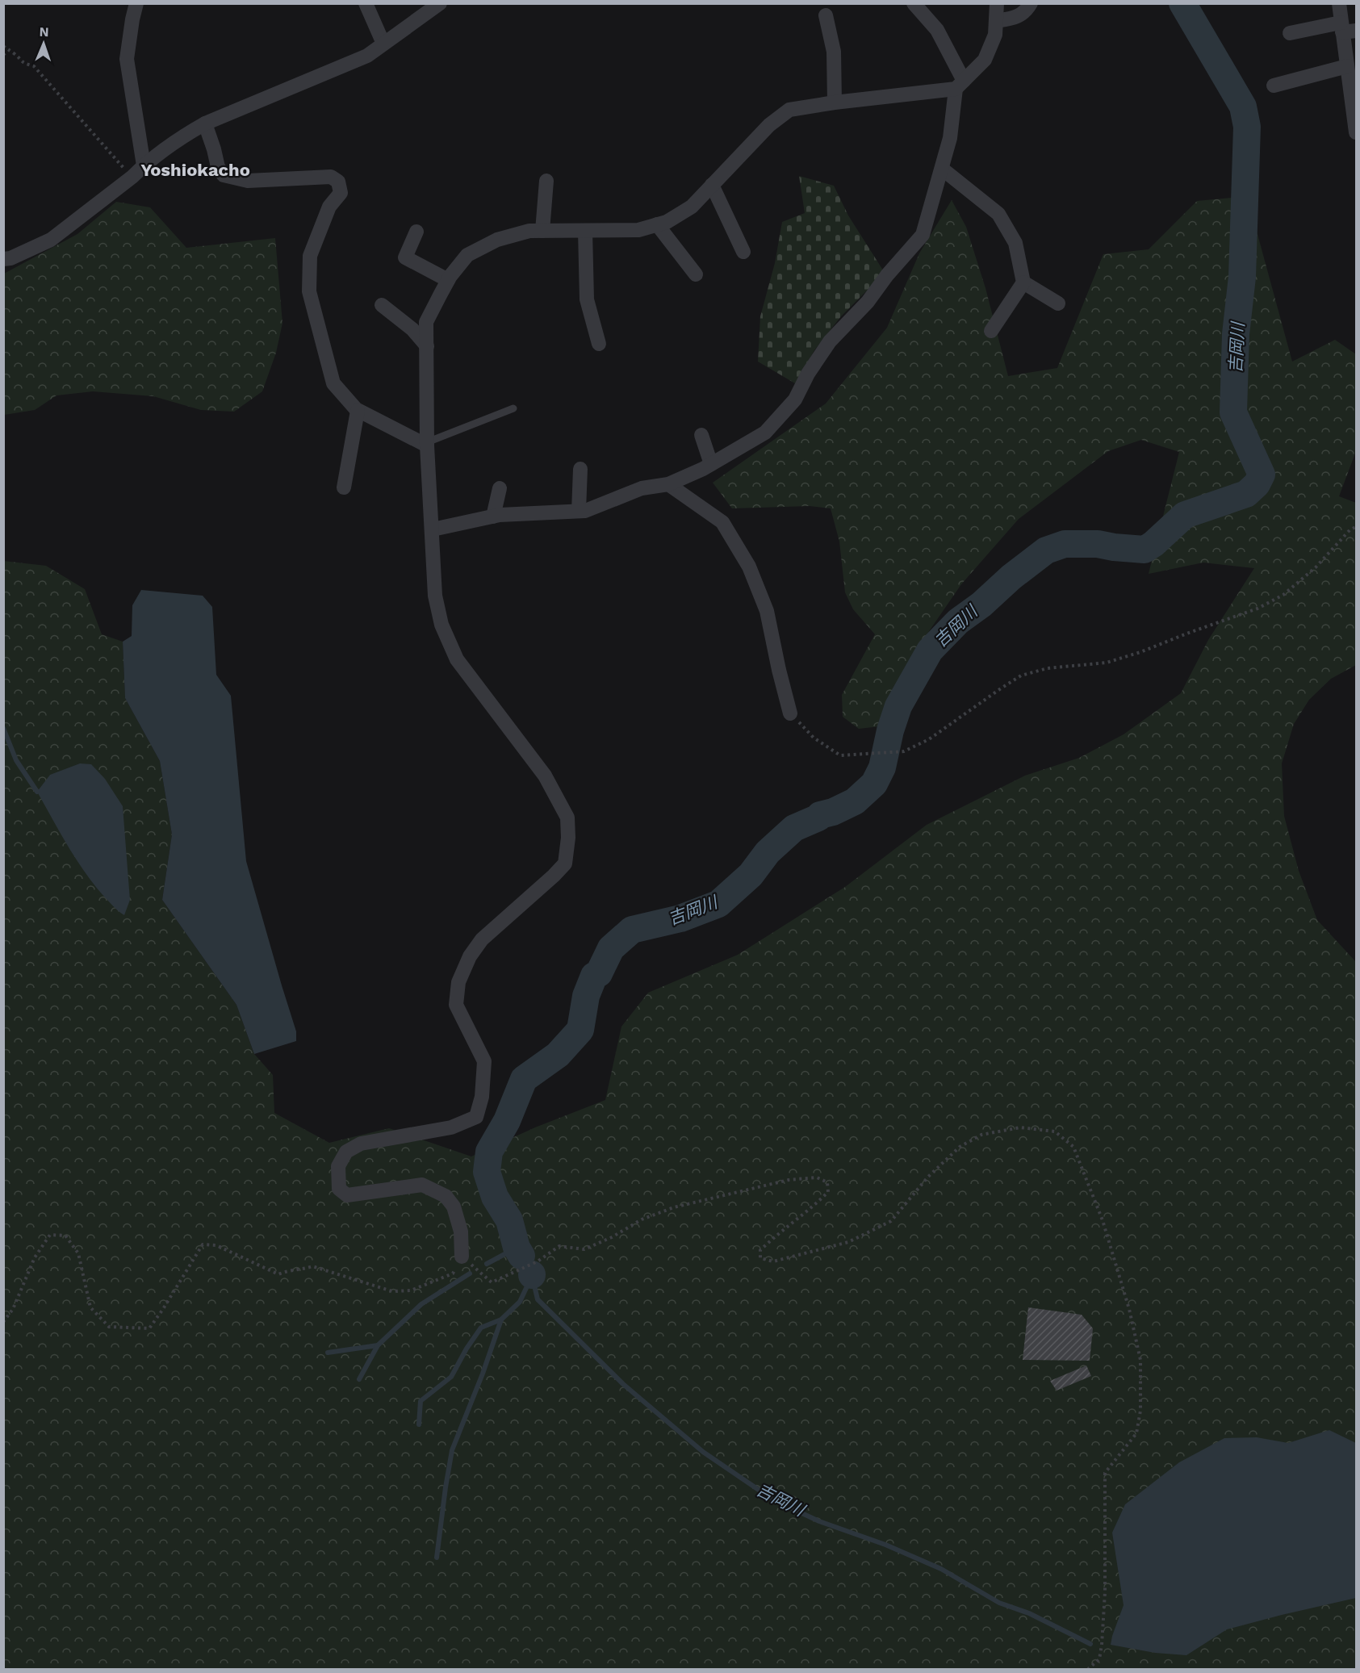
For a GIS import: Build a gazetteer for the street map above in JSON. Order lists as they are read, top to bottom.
{
  "districts": ["Yoshiokacho"],
  "water": ["吉岡川"],
  "north": "top"
}
